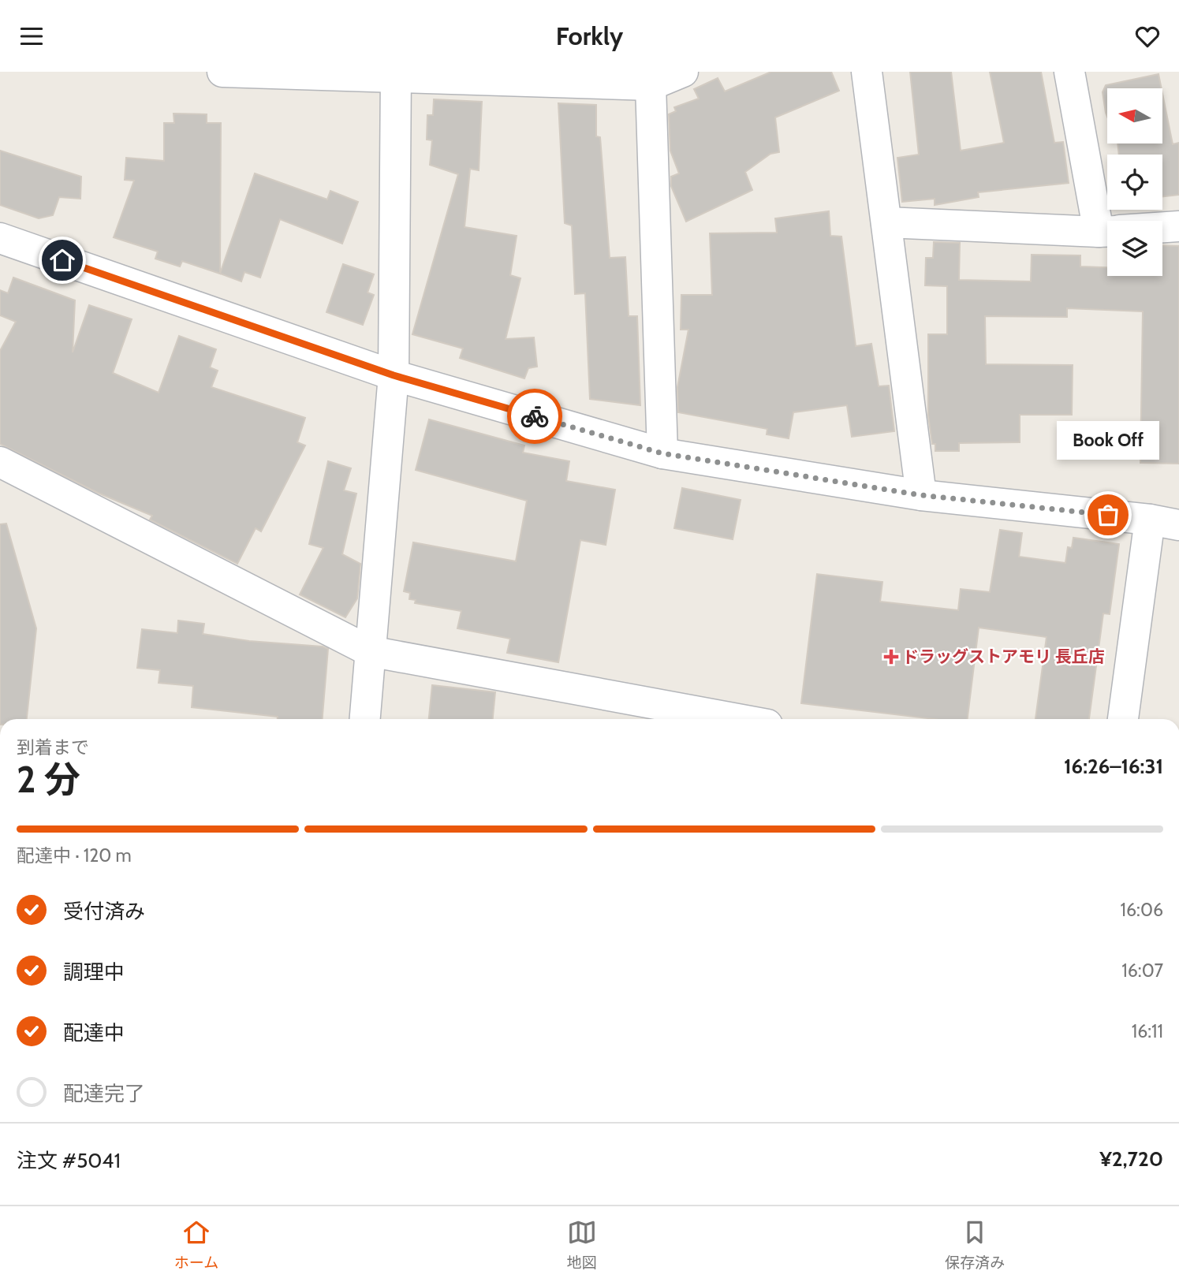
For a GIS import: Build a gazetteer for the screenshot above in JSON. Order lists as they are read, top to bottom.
{
  "places": {
    "other": ["Book Off"],
    "health": ["ドラッグストアモリ 長丘店"]
  },
  "north": "left",
  "page": {
    "header": "Forkly",
    "bubble": "Book Off",
    "heading": ["2 分", "到着まで", "16:26–16:31"],
    "panel": ["注文 #5041", "¥2,720"],
    "bar": "配達中 · 120 m",
    "list": [
      ["受付済み", "16:06"],
      ["調理中", "16:07"],
      ["配達中", "16:11"],
      "配達完了"
    ],
    "tabs": ["ホーム", "地図", "保存済み"]
  }
}
